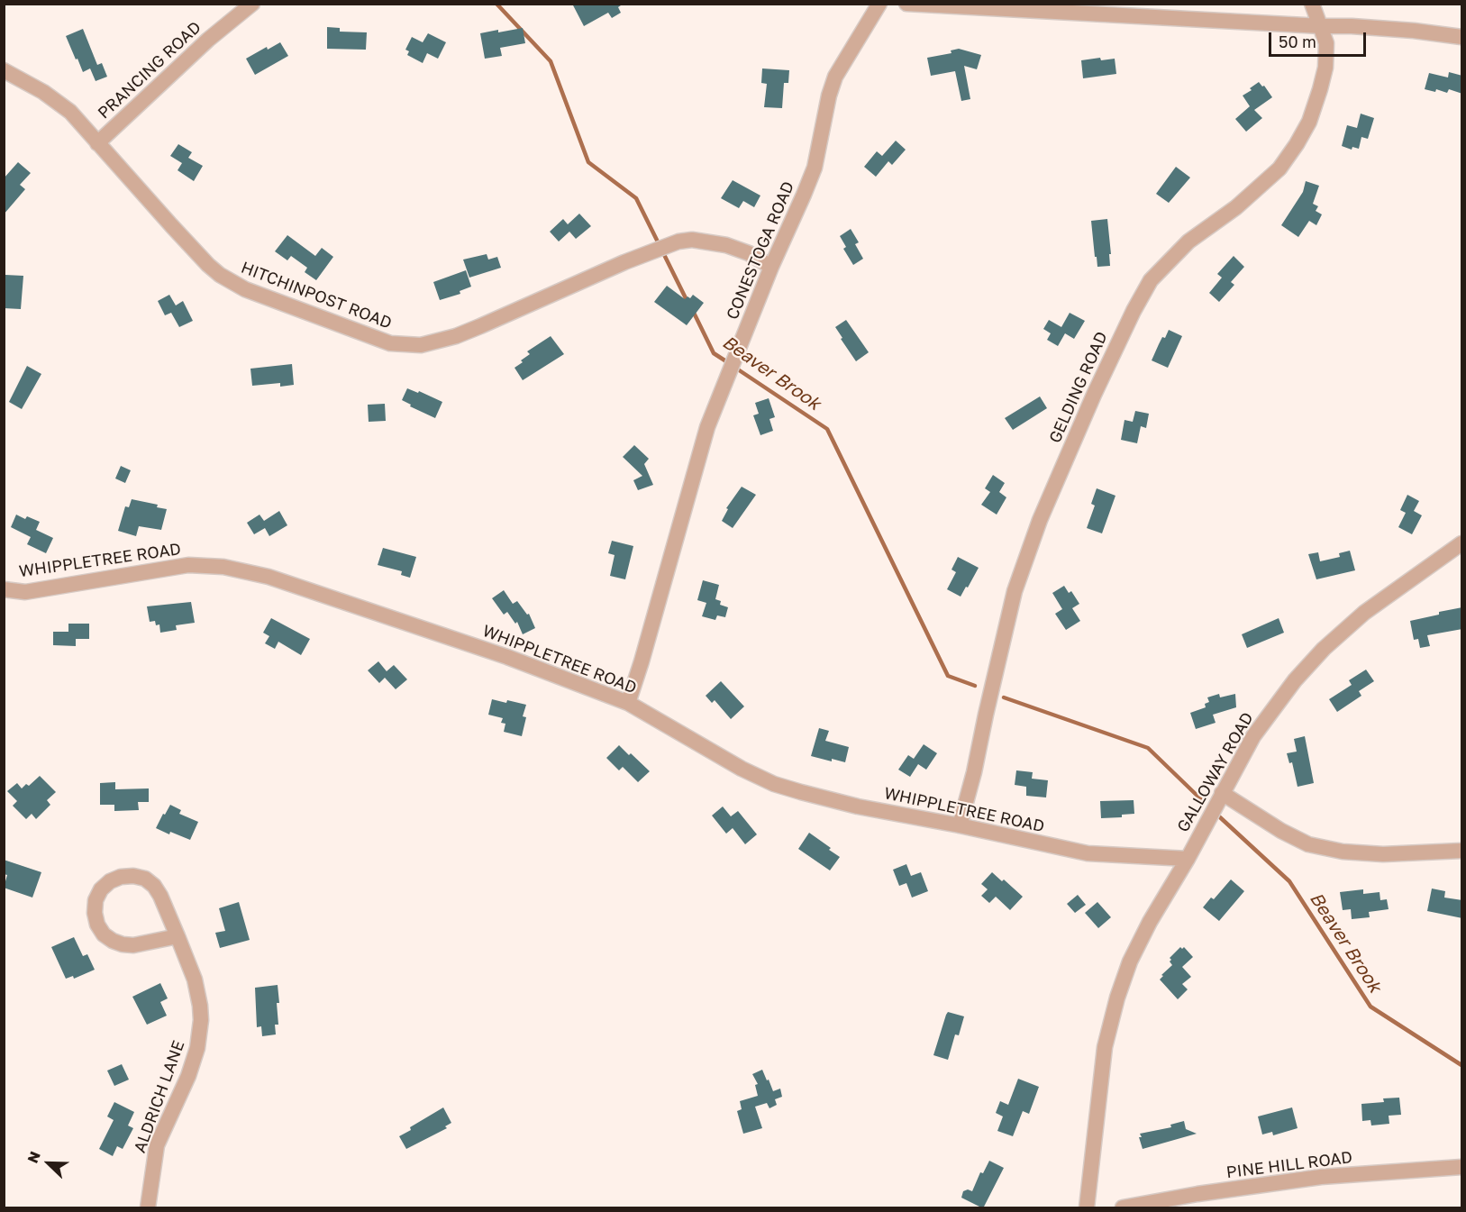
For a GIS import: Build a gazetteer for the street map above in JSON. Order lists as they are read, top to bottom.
{
  "streets": {
    "street": [
      "PRANCING ROAD",
      "CONESTOGA ROAD",
      "HITCHINPOST ROAD",
      "GELDING ROAD",
      "WHIPPLETREE ROAD",
      "GALLOWAY ROAD",
      "ALDRICH LANE",
      "PINE HILL ROAD"
    ]
  },
  "crossings": [
    ["PRANCING ROAD", "HITCHINPOST ROAD"],
    ["CONESTOGA ROAD", "HITCHINPOST ROAD"],
    ["CONESTOGA ROAD", "WHIPPLETREE ROAD"],
    ["GELDING ROAD", "WHIPPLETREE ROAD"],
    ["WHIPPLETREE ROAD", "GALLOWAY ROAD"]
  ],
  "water": ["Beaver Brook"],
  "scale_bar": "50 m",
  "north": "top left"
}
